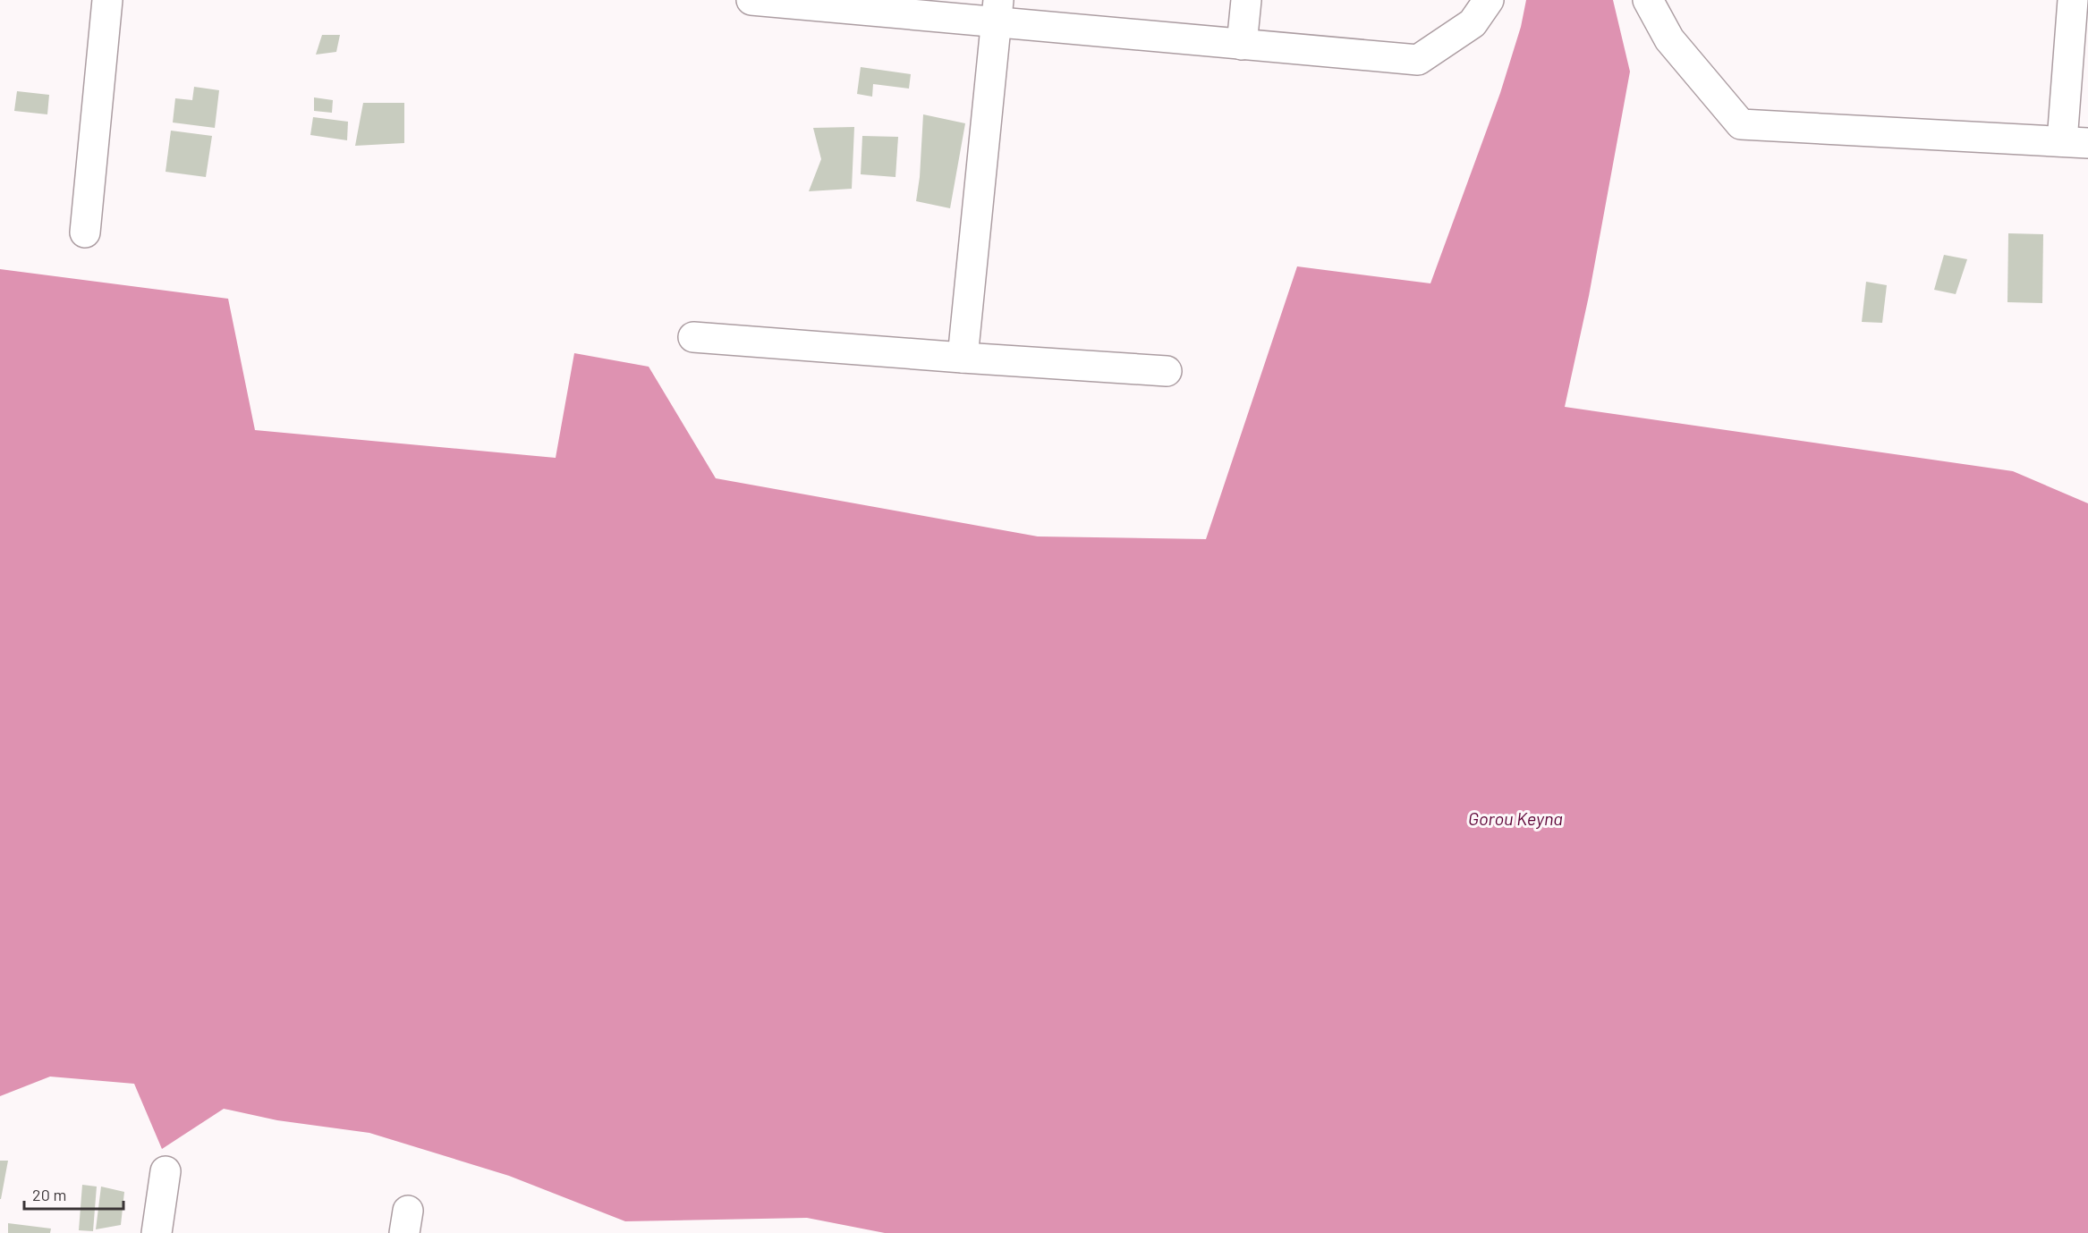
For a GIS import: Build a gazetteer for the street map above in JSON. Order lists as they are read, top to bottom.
{
  "water": ["Gorou Keyna"],
  "scale_bar": "20 m"
}
